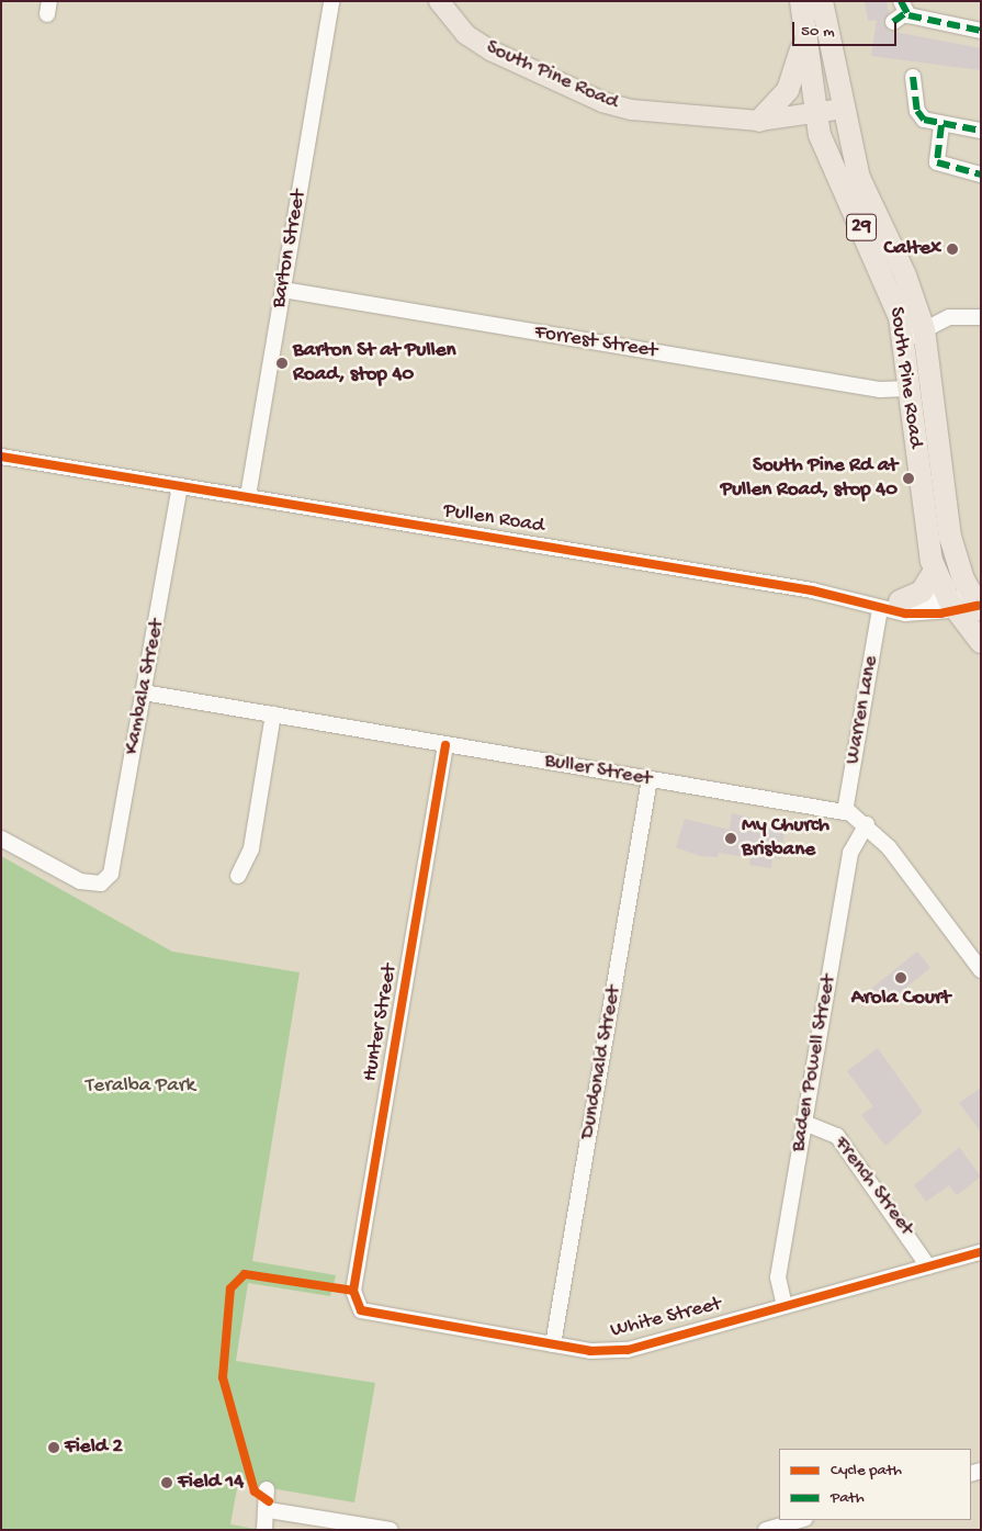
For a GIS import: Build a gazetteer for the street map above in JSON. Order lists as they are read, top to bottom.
{
  "streets": {
    "highway": ["South Pine Road", "29"],
    "street": [
      "Barton Street",
      "Forrest Street",
      "Pullen Road",
      "Kambala Street",
      "Warren Lane",
      "Buller Street",
      "Hunter Street",
      "Dundonald Street",
      "Baden Powell Street",
      "French Street",
      "White Street"
    ]
  },
  "crossings": [
    ["South Pine Road", "Forrest Street"],
    ["South Pine Road", "Pullen Road"],
    ["Barton Street", "Forrest Street"],
    ["Barton Street", "Pullen Road"],
    ["Pullen Road", "Kambala Street"],
    ["Pullen Road", "Warren Lane"],
    ["Kambala Street", "Buller Street"],
    ["Warren Lane", "Buller Street"],
    ["Buller Street", "Hunter Street"],
    ["Buller Street", "Dundonald Street"],
    ["Buller Street", "Baden Powell Street"],
    ["Hunter Street", "White Street"],
    ["Dundonald Street", "White Street"],
    ["Baden Powell Street", "French Street"],
    ["Baden Powell Street", "White Street"],
    ["French Street", "White Street"]
  ],
  "parks": ["Teralba Park"],
  "places": [
    "Caltex",
    "Barton St at Pullen Road, stop 40",
    "South Pine Rd at Pullen Road, stop 40",
    "My Church Brisbane",
    "Arola Court",
    "Field 2",
    "Field 14"
  ],
  "legend": ["Cycle path", "Path"],
  "scale_bar": "50 m"
}
